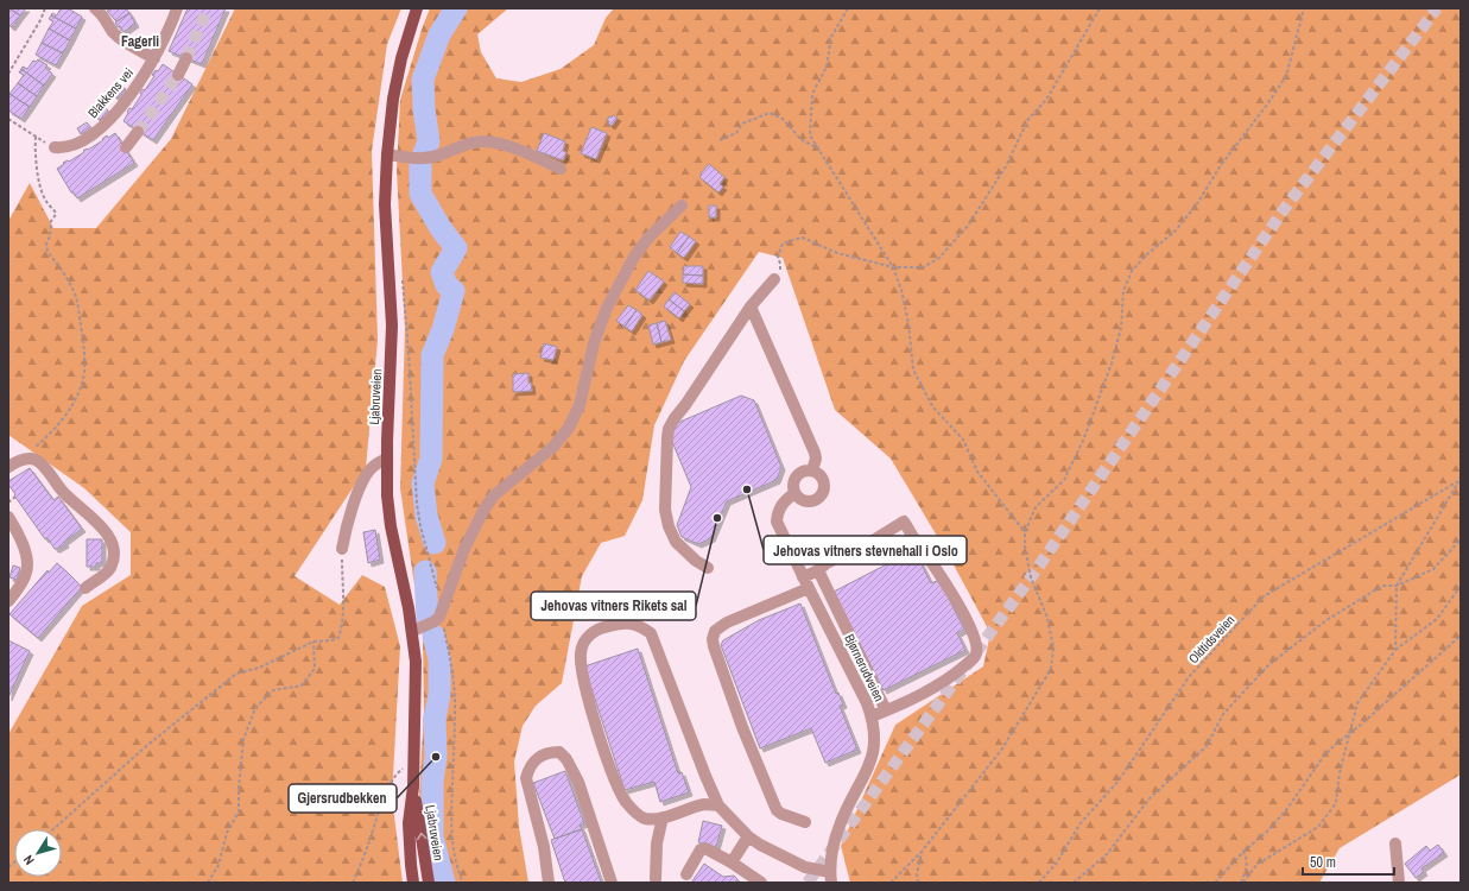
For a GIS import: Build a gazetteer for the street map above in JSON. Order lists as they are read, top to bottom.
{
  "streets": {
    "main road": ["Ljabruveien"],
    "lane": ["Blakkens vei", "Bjørnerudveien"],
    "path": ["Oldtidsveien"]
  },
  "districts": ["Fagerli"],
  "places": ["Jehovas vitners stevnehall i Oslo", "Jehovas vitners Rikets sal", "Gjersrudbekken"],
  "scale_bar": "50 m",
  "north": "bottom left"
}
